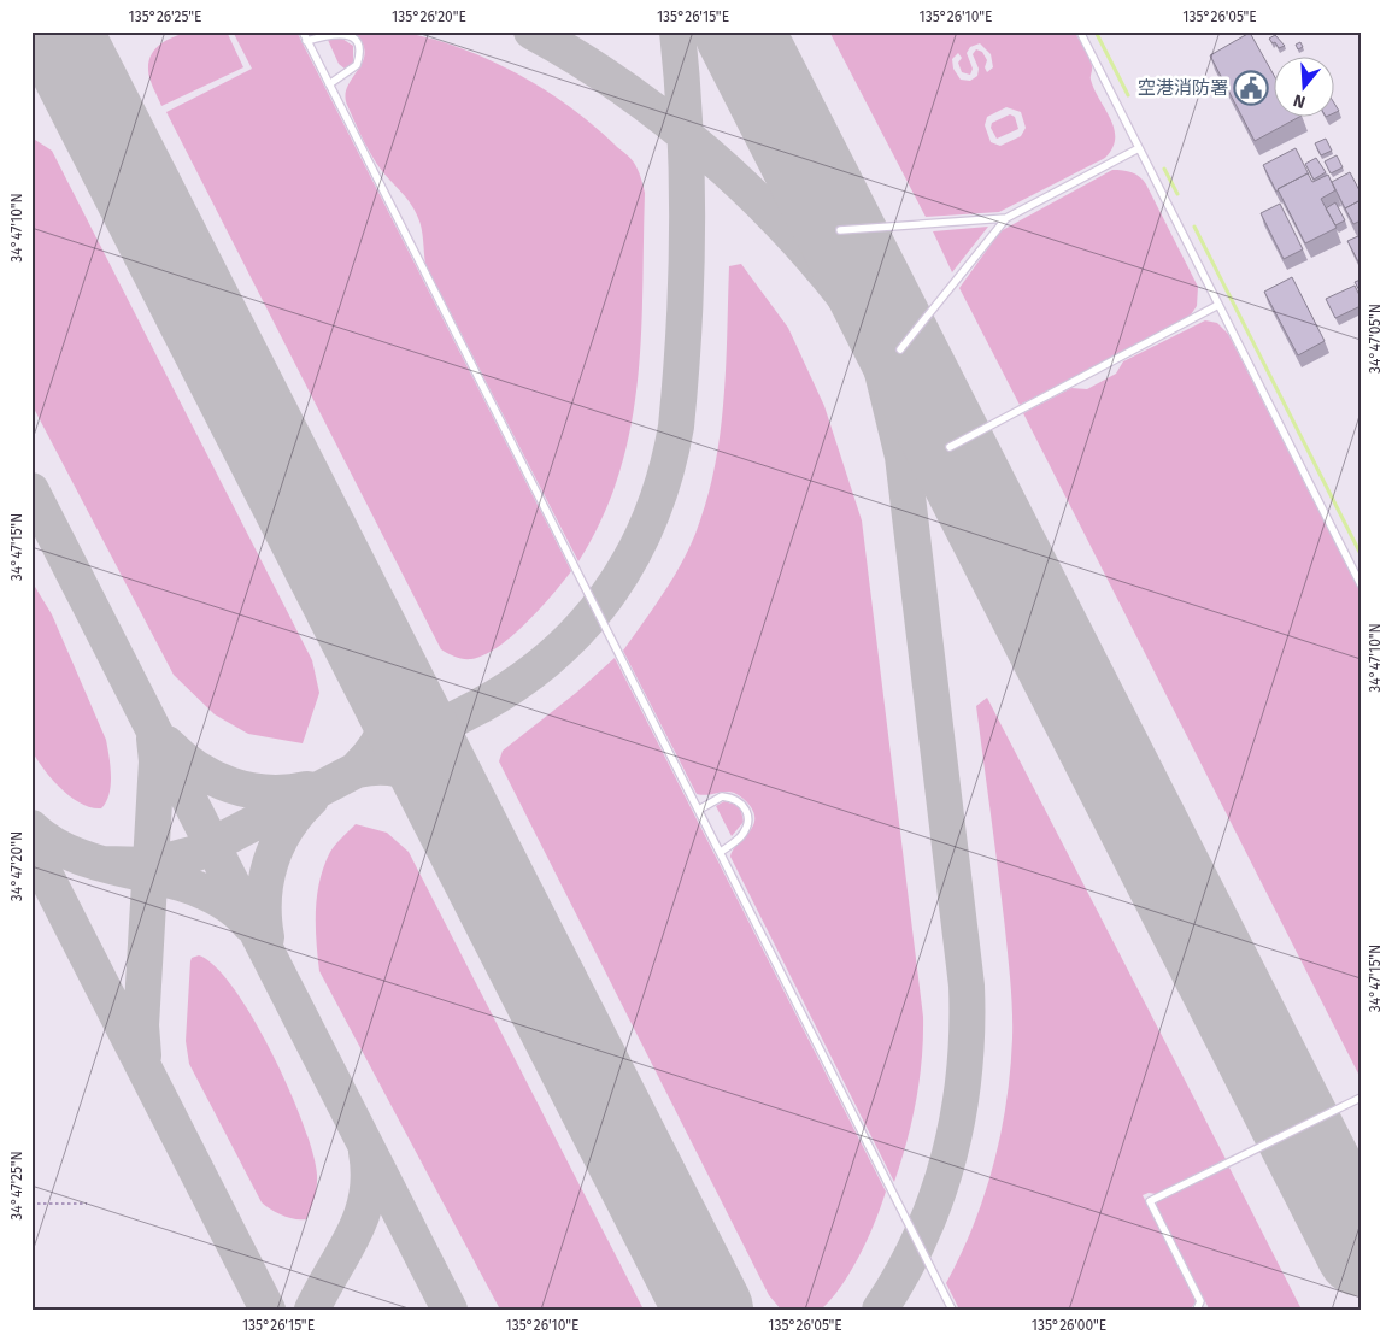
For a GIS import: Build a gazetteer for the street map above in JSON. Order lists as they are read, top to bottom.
{
  "places": {
    "public building": ["空港消防署"]
  },
  "north": "bottom",
  "coordinates": [
    "135°26'25\"E",
    "135°26'20\"E",
    "135°26'15\"E",
    "135°26'10\"E",
    "135°26'05\"E",
    "34°47'10\"N",
    "34°47'05\"N",
    "34°47'15\"N",
    "34°47'20\"N",
    "34°47'25\"N",
    "135°26'00\"E"
  ]
}
